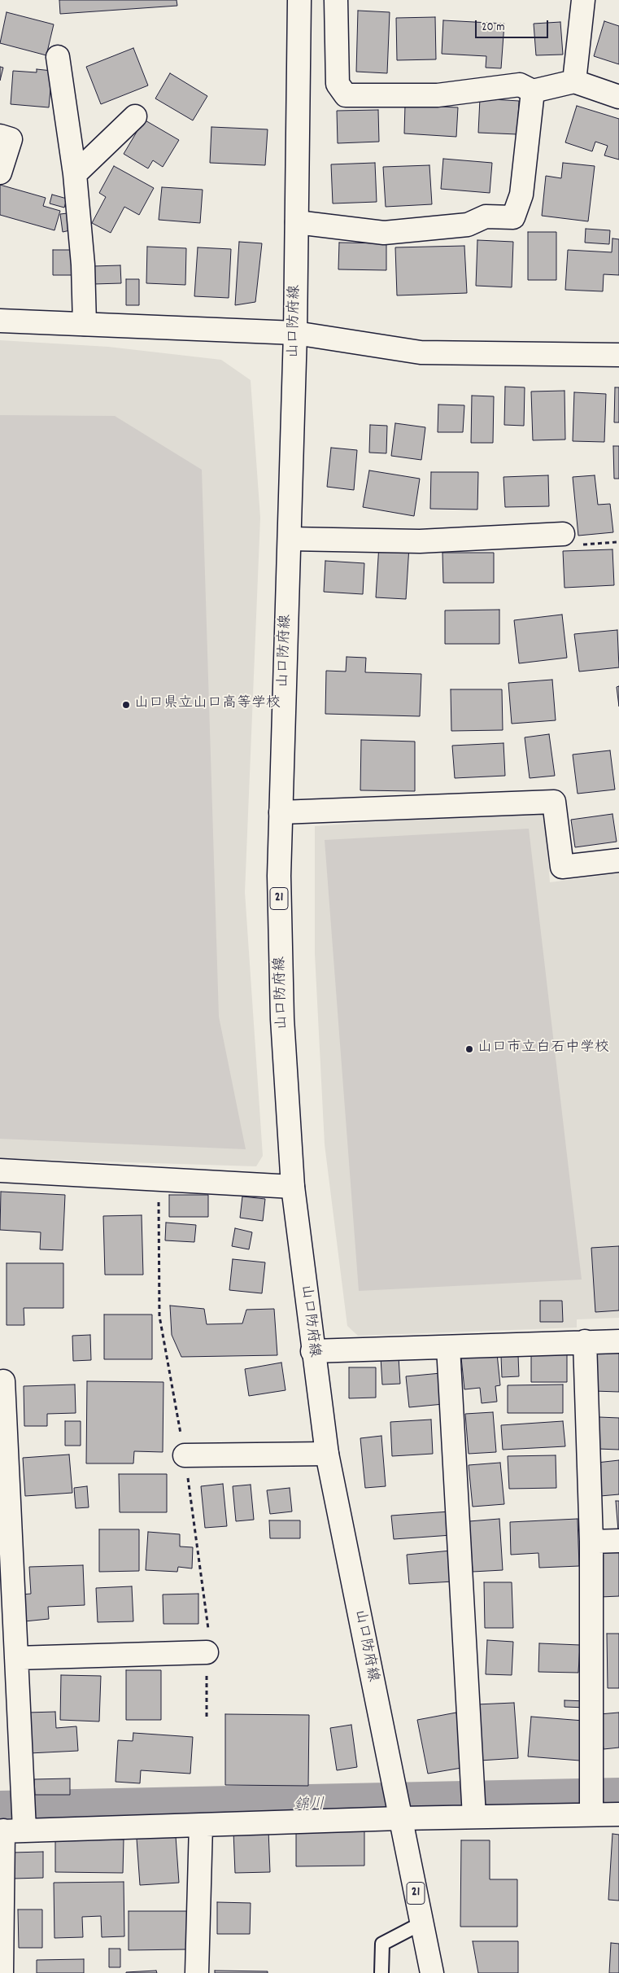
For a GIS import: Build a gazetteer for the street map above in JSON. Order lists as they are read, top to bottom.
{
  "streets": {
    "street": ["山口防府線", "21"]
  },
  "water": ["錦川"],
  "places": ["山口県立山口高等学校", "山口市立白石中学校"],
  "scale_bar": "20 m"
}
